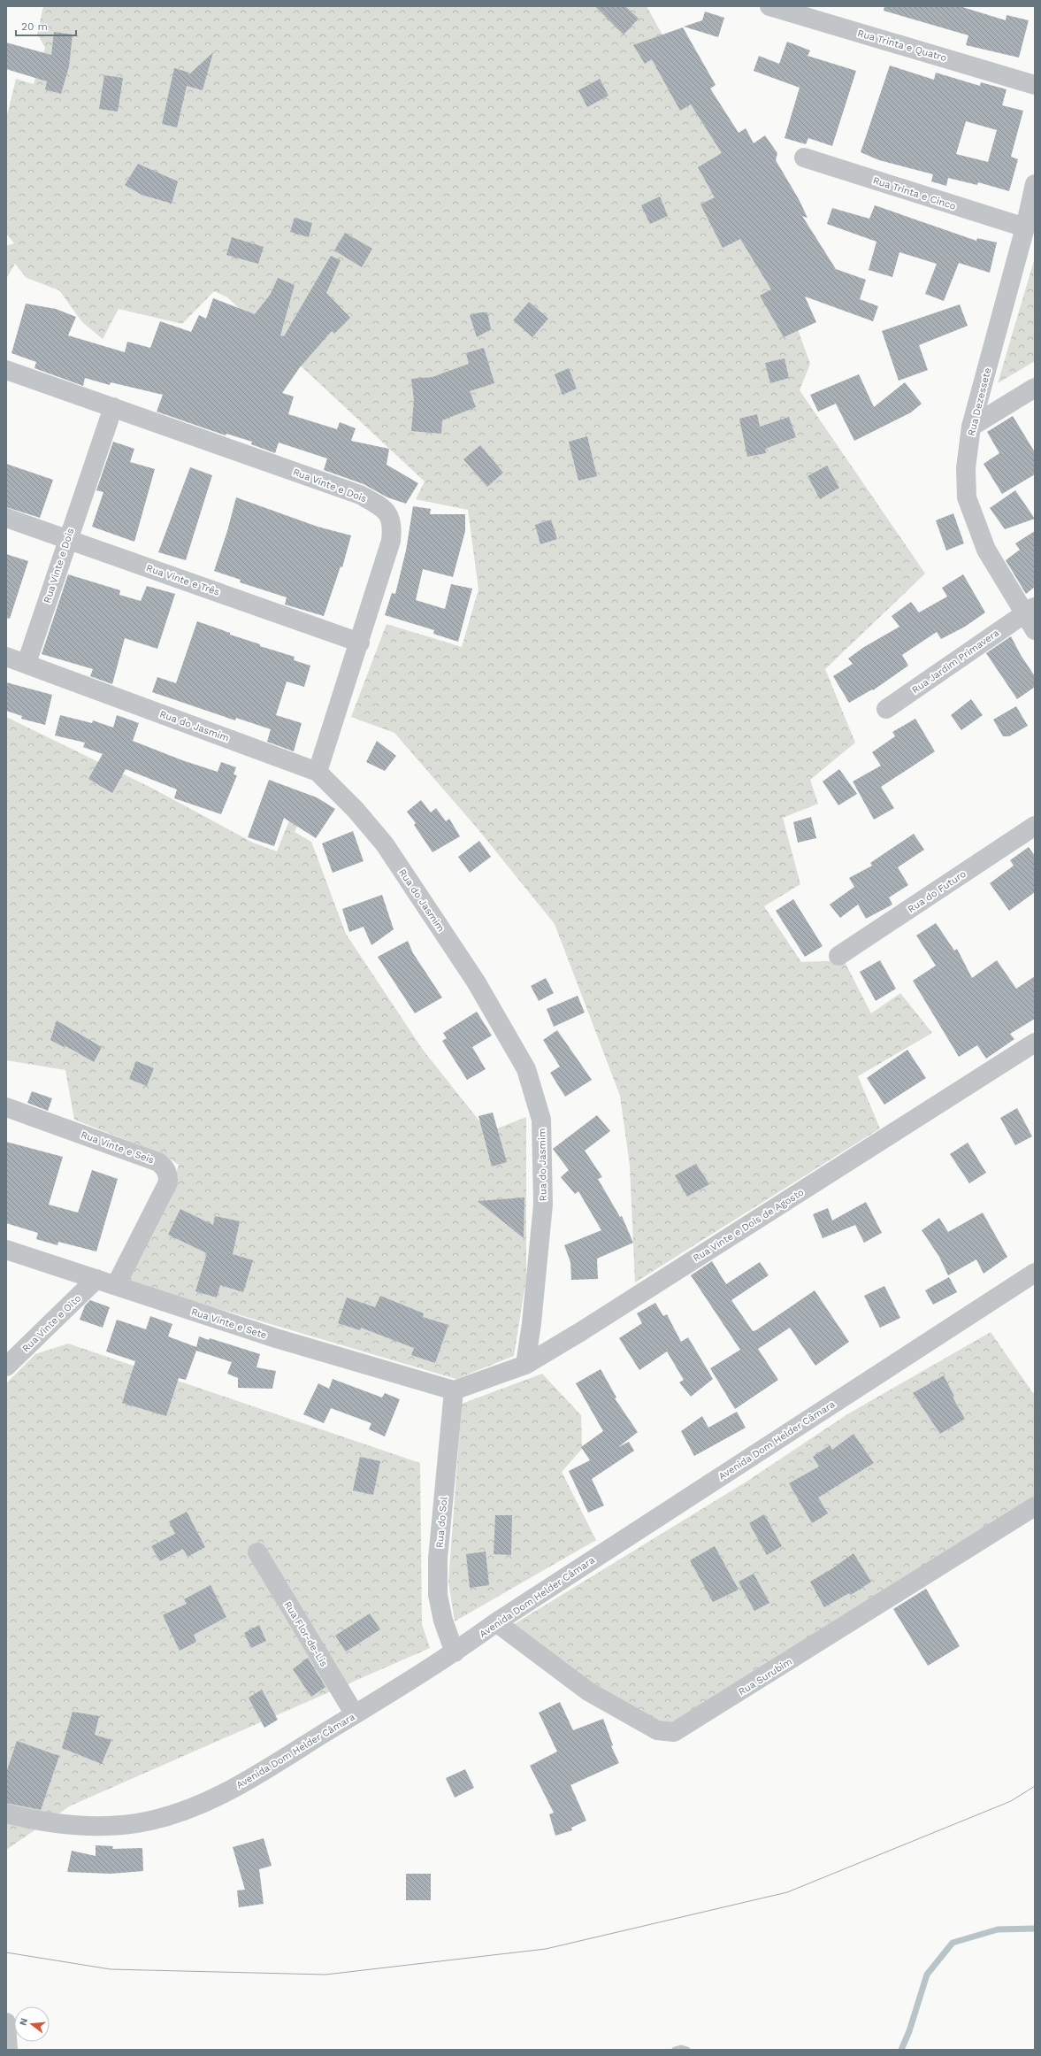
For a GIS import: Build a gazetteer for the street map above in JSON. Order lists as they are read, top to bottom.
{
  "streets": {
    "street": [
      "Rua Trinta e Quatro",
      "Rua Trinta e Cinco",
      "Rua Dezessete",
      "Rua Vinte e Dois",
      "Rua Vinte e Três",
      "Rua Jardim Primavera",
      "Rua do Jasmim",
      "Rua do Futuro",
      "Rua Vinte e Seis",
      "Rua Vinte e Dois de Agosto",
      "Rua Vinte e Oito",
      "Rua Vinte e Sete",
      "Avenida Dom Helder Câmara",
      "Rua do Sol",
      "Rua Flor-de-Lis",
      "Rua Surubim"
    ]
  },
  "crossings": [
    ["Rua Trinta e Cinco", "Rua Dezessete"],
    ["Rua Dezessete", "Rua Jardim Primavera"],
    ["Rua Vinte e Dois", "Rua Vinte e Três"],
    ["Rua Vinte e Dois", "Rua do Jasmim"],
    ["Rua do Jasmim", "Rua Vinte e Dois de Agosto"],
    ["Rua Vinte e Seis", "Rua Vinte e Sete"],
    ["Rua Vinte e Dois de Agosto", "Rua Vinte e Sete"],
    ["Rua Vinte e Dois de Agosto", "Rua do Sol"],
    ["Rua Vinte e Oito", "Rua Vinte e Sete"],
    ["Rua Vinte e Sete", "Rua do Sol"],
    ["Avenida Dom Helder Câmara", "Rua do Sol"],
    ["Avenida Dom Helder Câmara", "Rua Flor-de-Lis"],
    ["Avenida Dom Helder Câmara", "Rua Surubim"]
  ],
  "scale_bar": "20 m",
  "north": "left"
}
